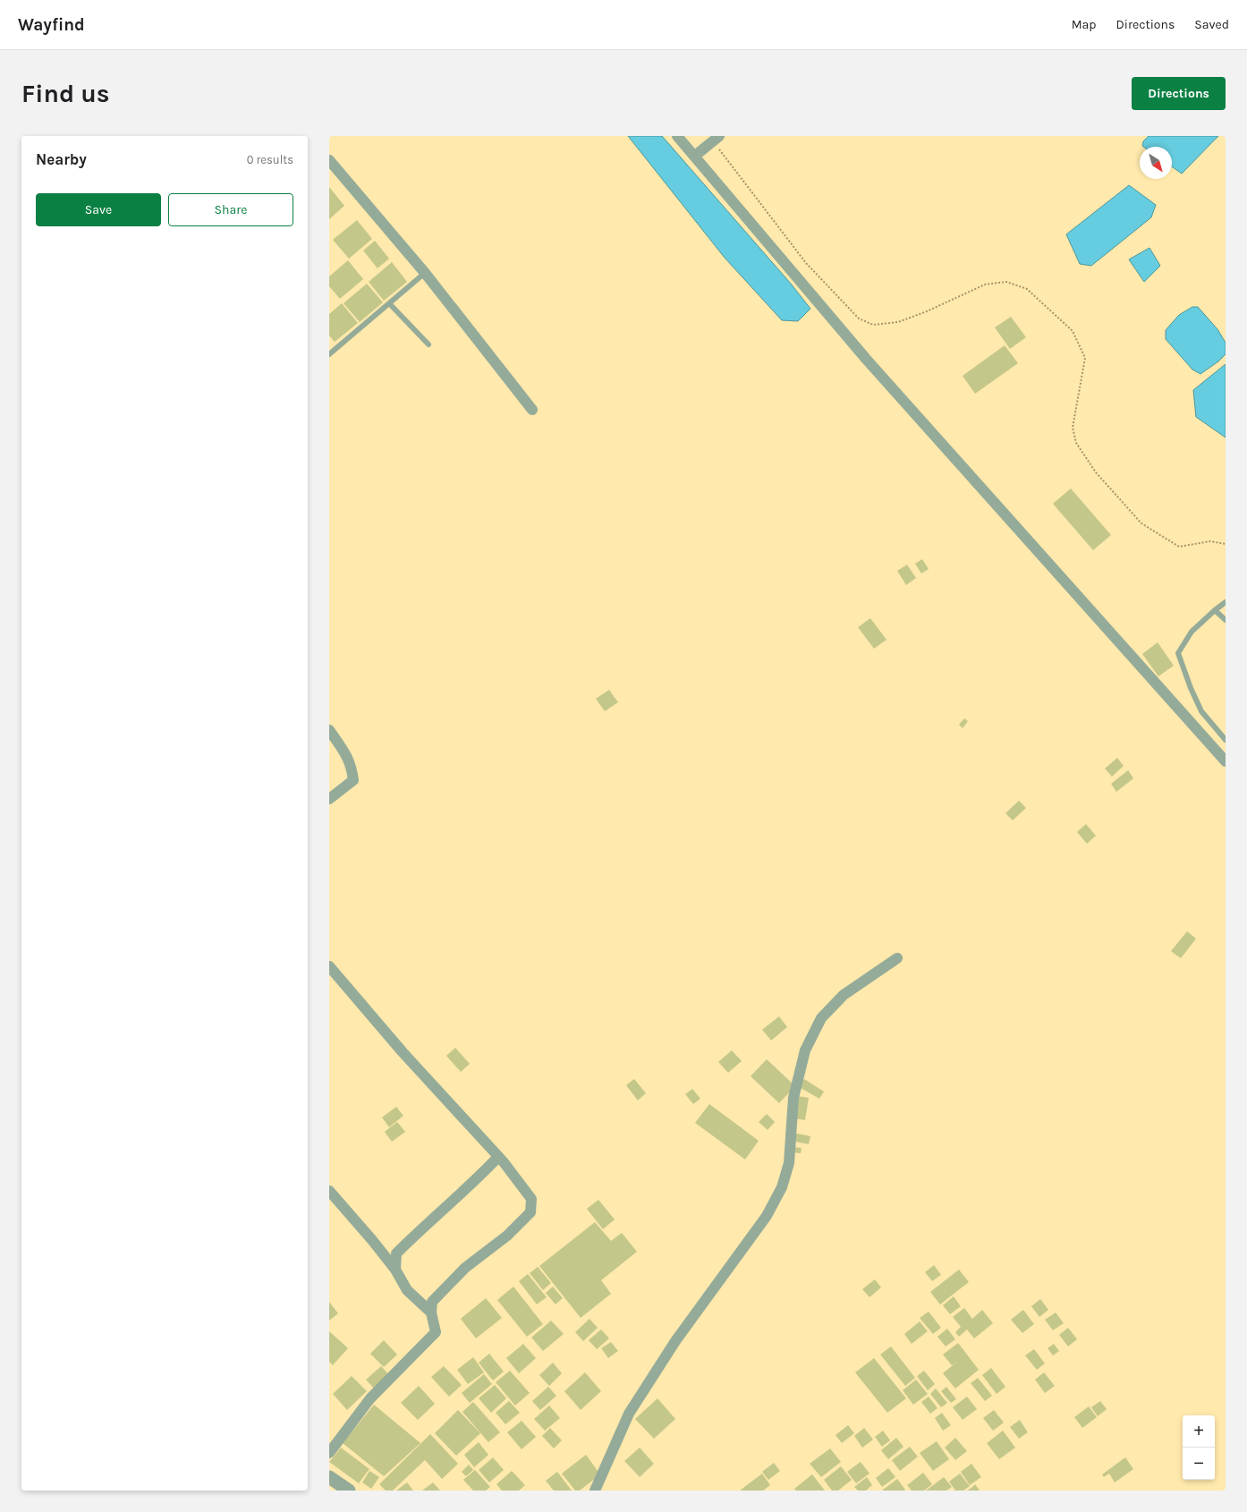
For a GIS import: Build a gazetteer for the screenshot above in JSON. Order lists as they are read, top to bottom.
{
  "north": "bottom right",
  "page": {
    "header": "Wayfind",
    "nav": ["Map", "Directions", "Saved"],
    "buttons": [
      "Directions",
      ["Save", "Share"]
    ],
    "title": "Find us",
    "heading": ["Nearby", "0 results"],
    "map_buttons": ["+", "−"]
  }
}
